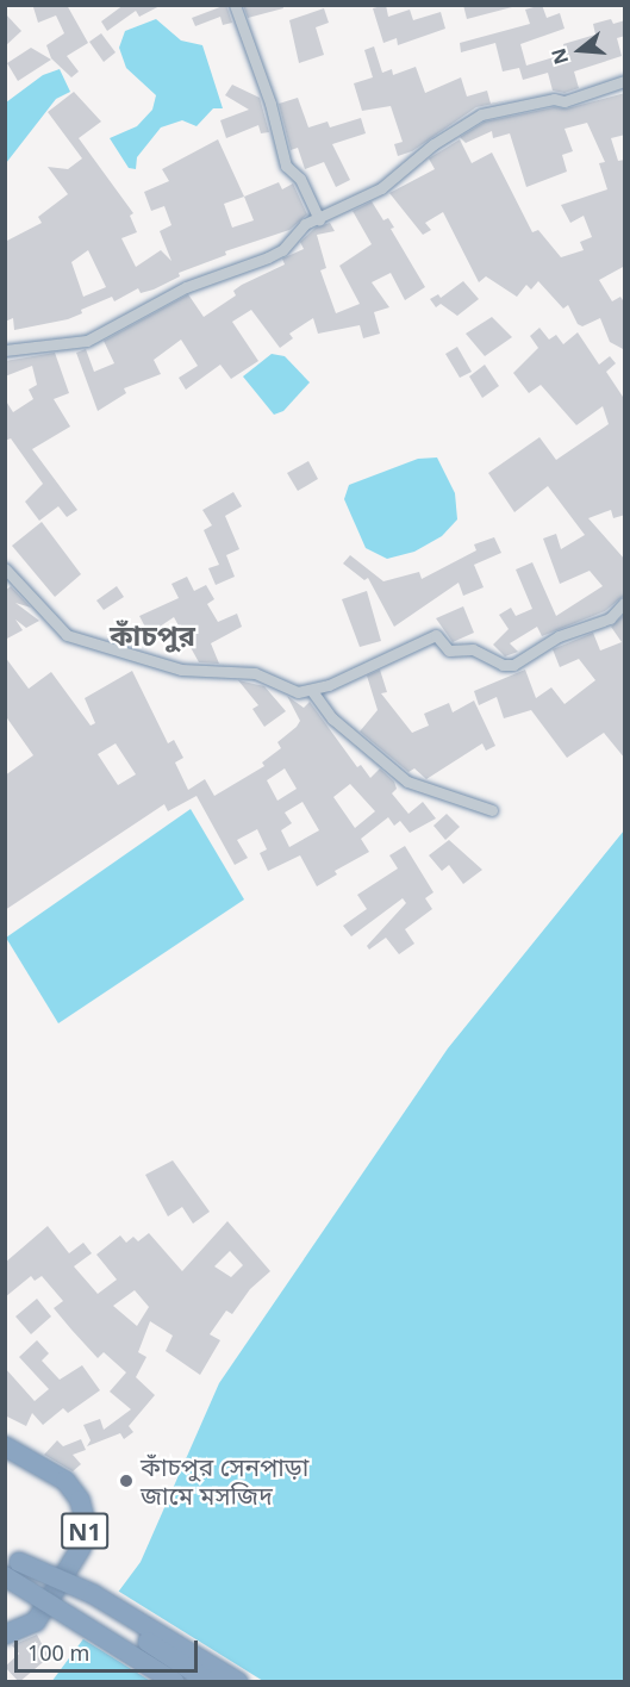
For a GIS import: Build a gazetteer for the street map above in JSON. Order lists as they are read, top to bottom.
{
  "streets": {
    "highway": ["N1"]
  },
  "districts": ["কাঁচপুর"],
  "places": ["কাঁচপুর সেনপাড়া জামে মসজিদ"],
  "scale_bar": "100 m",
  "north": "left"
}
